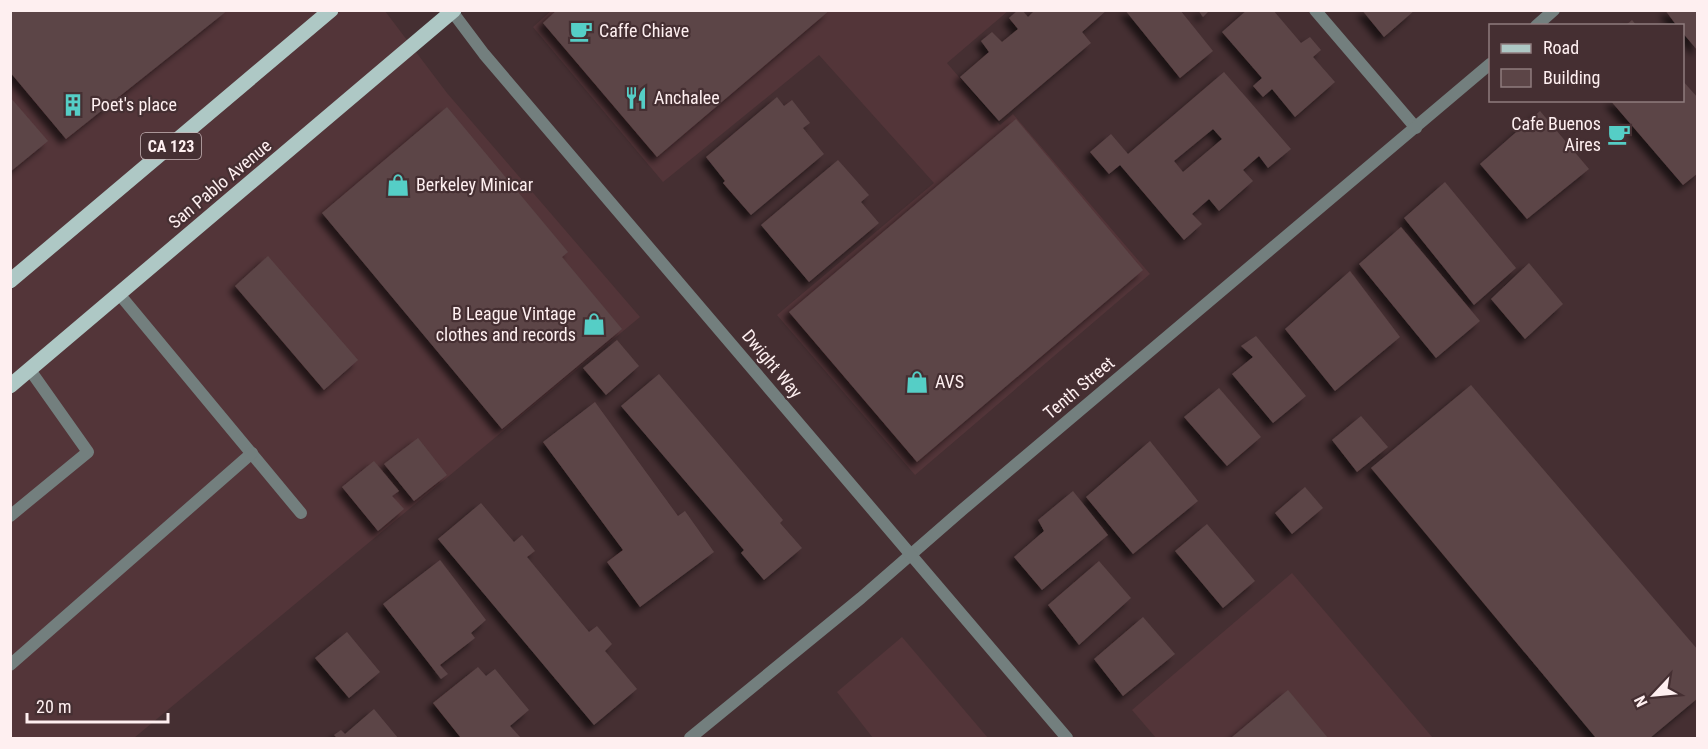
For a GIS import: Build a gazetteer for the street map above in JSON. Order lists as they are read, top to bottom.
{
  "streets": {
    "main road": ["CA 123", "San Pablo Avenue"],
    "street": ["Dwight Way", "Tenth Street"]
  },
  "crossings": [
    ["San Pablo Avenue", "Dwight Way"],
    ["Dwight Way", "Tenth Street"]
  ],
  "places": {
    "cafe": ["Caffe Chiave", "Cafe Buenos Aires"],
    "restaurant": ["Anchalee"],
    "building": ["Poet's place"],
    "shop": ["Berkeley Minicar", "B League Vintage clothes and records", "AVS"]
  },
  "legend": ["Road", "Building"],
  "scale_bar": "20 m",
  "north": "bottom left"
}
